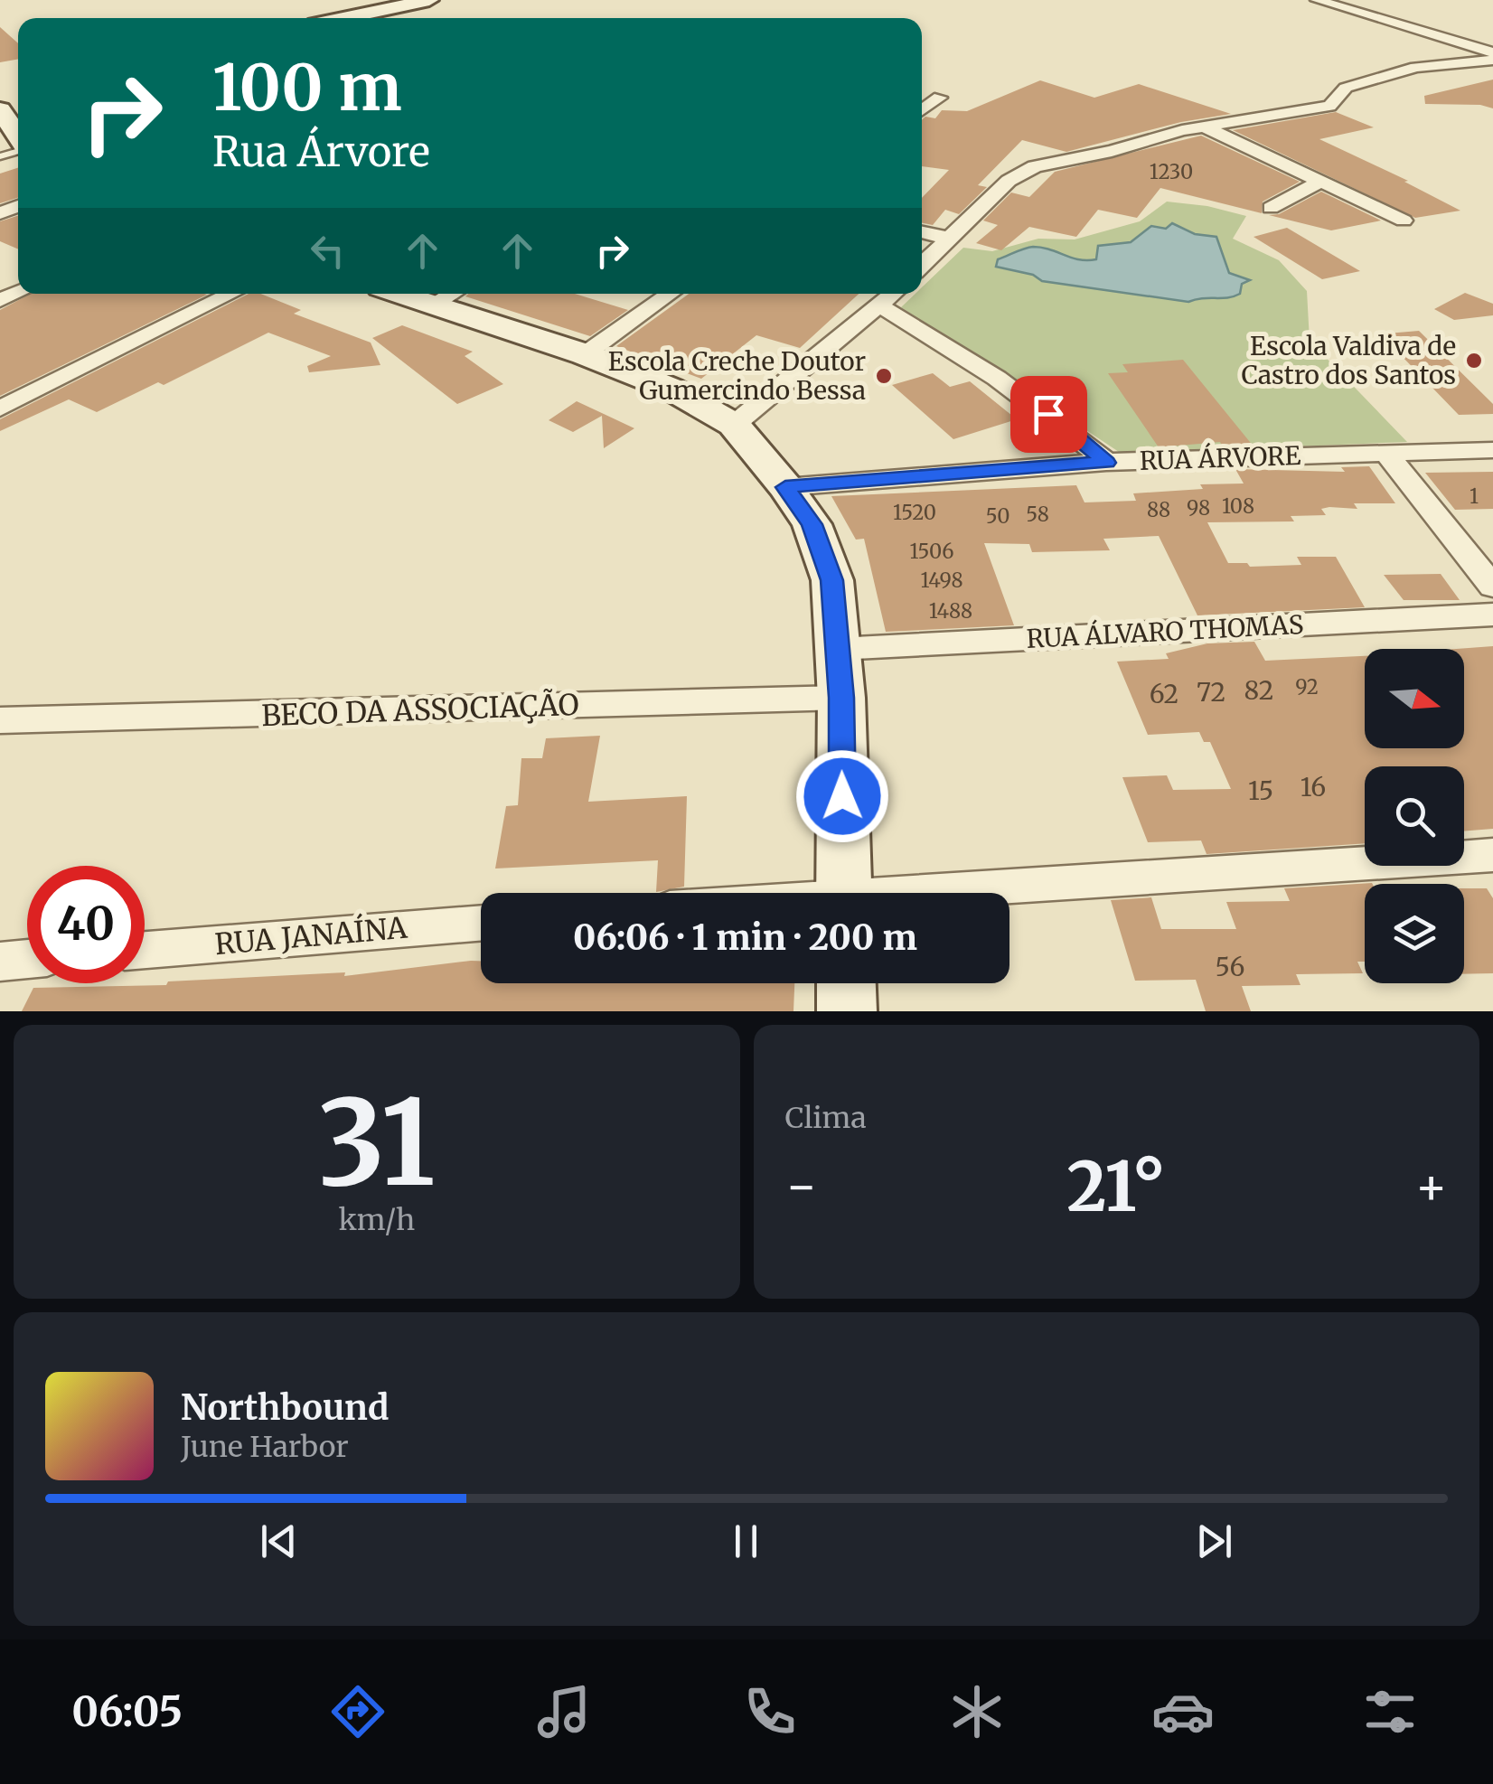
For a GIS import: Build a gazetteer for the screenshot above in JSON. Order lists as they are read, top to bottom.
{
  "streets": {
    "street": [
      "RUA ÁRVORE",
      "RUA ÁLVARO THOMAS",
      "BECO DA ASSOCIAÇÃO",
      "RUA JANAÍNA"
    ]
  },
  "places": ["Escola Valdiva de Castro dos Santos", "Escola Creche Doutor Gumercindo Bessa"],
  "house_numbers": [
    "1230",
    "1",
    "108",
    "98",
    "88",
    "1520",
    "58",
    "50",
    "1506",
    "1498",
    "1488",
    "92",
    "82",
    "72",
    "62",
    "16",
    "15",
    "56"
  ],
  "north": "right",
  "page": {
    "turn": ["100 m", "Rua Árvore"],
    "limit": "40",
    "trip": "06:06 · 1 min · 200 m",
    "tile": [
      ["31", "km/h"],
      "Clima"
    ],
    "heat": ["−", "21°", "+"],
    "song": ["Northbound", "June Harbor"],
    "tabs": "06:05"
  }
}
